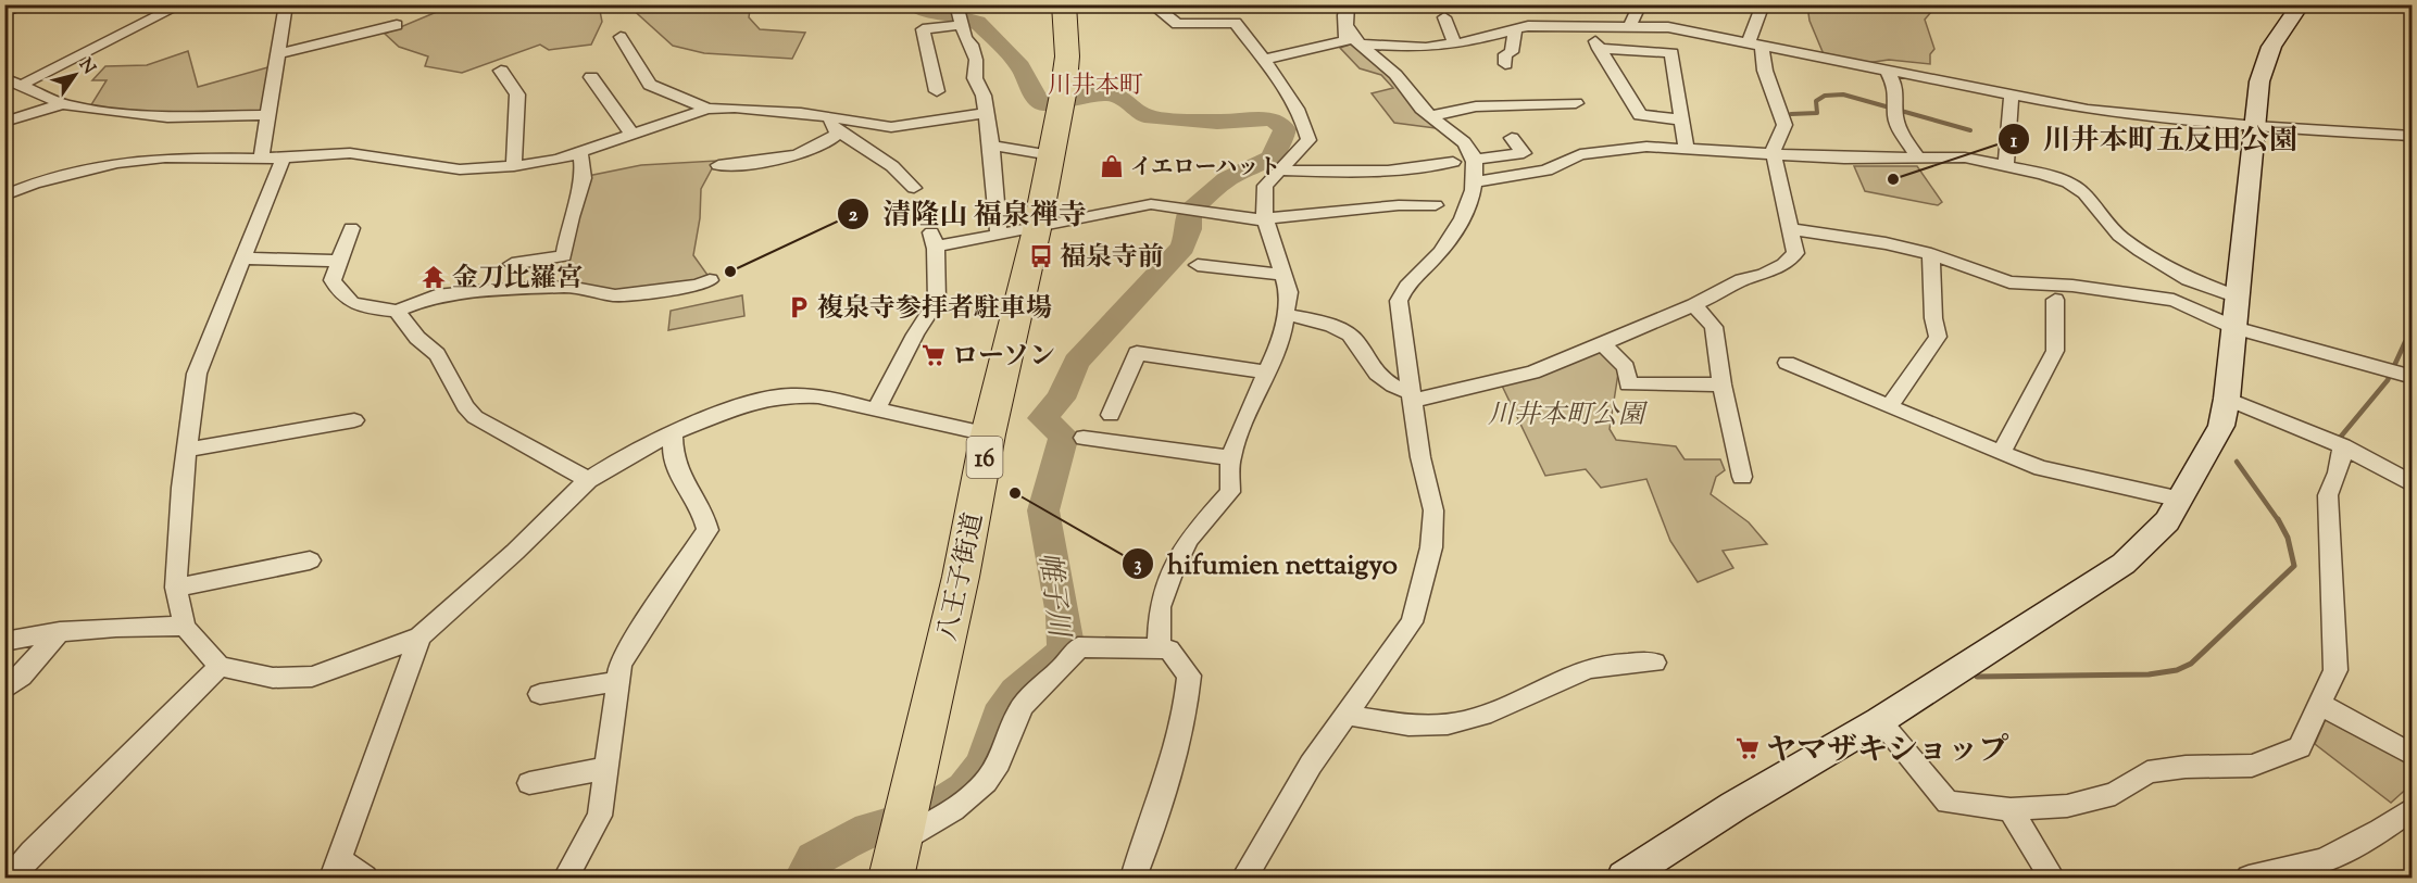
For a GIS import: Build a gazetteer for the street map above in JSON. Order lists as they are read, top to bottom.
{
  "streets": {
    "highway": ["16", "八王子街道"]
  },
  "districts": ["川井本町"],
  "water": ["帷子川"],
  "parks": ["川井本町公園"],
  "places": {
    "shop": ["イエローハット"],
    "other": ["川井本町五反田公園", "清隆山 福泉禅寺", "hifumien nettaigyo"],
    "bus stop": ["福泉寺前"],
    "temple": ["金刀比羅宮"],
    "parking": ["複泉寺参拝者駐車場"],
    "supermarket": ["ローソン", "ヤマザキショップ"]
  },
  "north": "top right"
}
